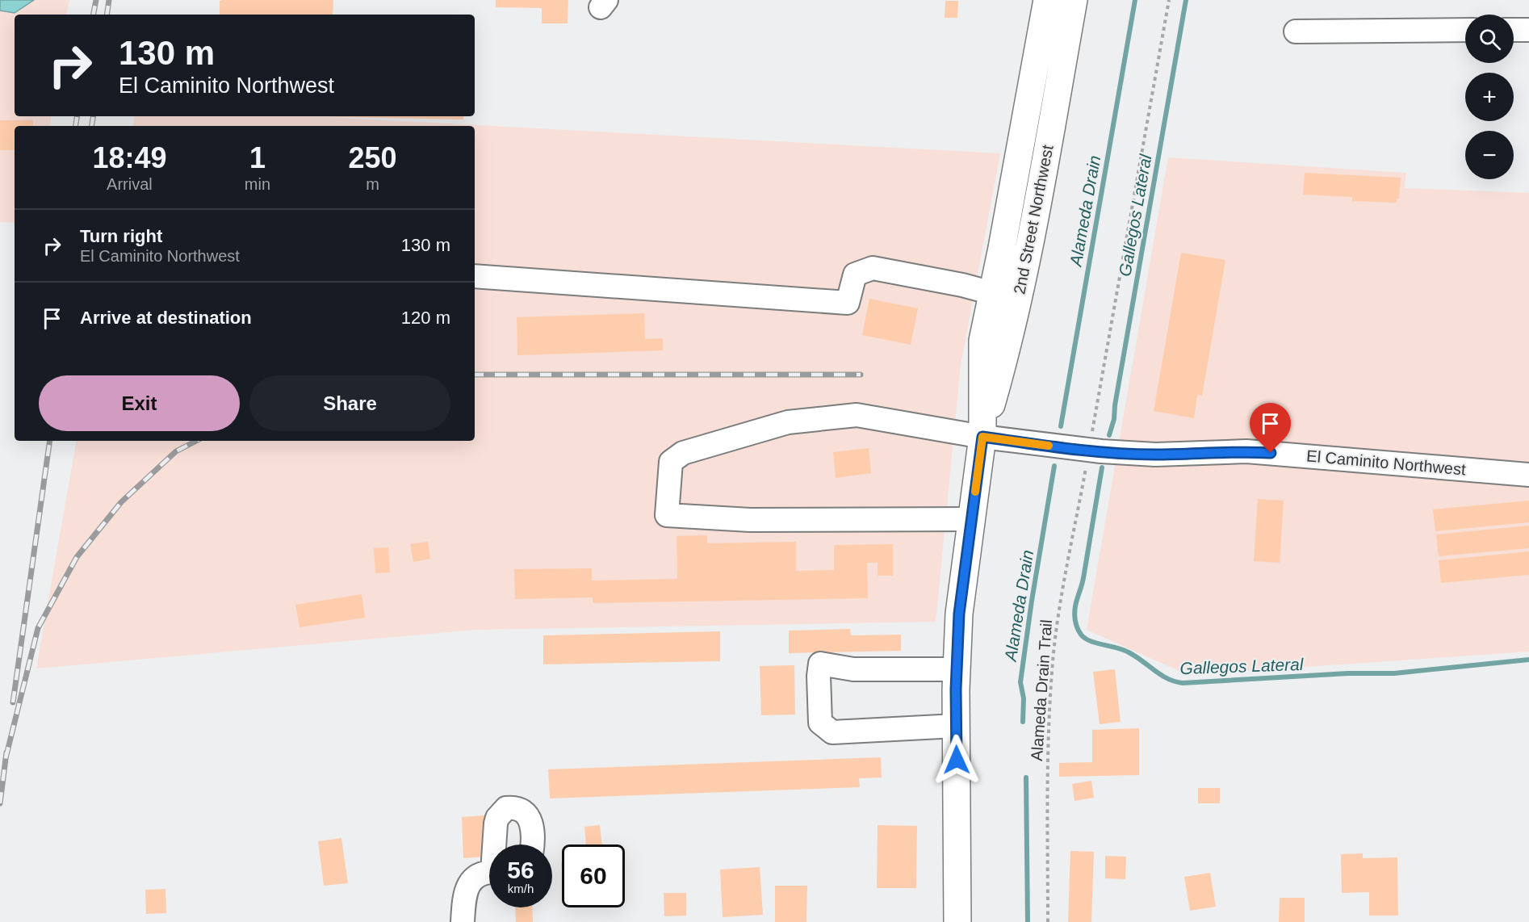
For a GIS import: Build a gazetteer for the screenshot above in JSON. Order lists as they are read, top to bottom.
{
  "streets": {
    "main road": ["2nd Street Northwest"],
    "street": ["El Caminito Northwest"],
    "path": ["Alameda Drain Trail"]
  },
  "crossings": [
    ["2nd Street Northwest", "El Caminito Northwest"]
  ],
  "water": ["Alameda Drain", "Gallegos Lateral"],
  "page": {
    "map_buttons": ["+", "−"],
    "turn": ["130 m", "El Caminito Northwest"],
    "eta": [
      "18:49",
      "Arrival",
      "1",
      "min",
      "250",
      "m"
    ],
    "list": [
      {
        "name": "Turn right",
        "note": "El Caminito Northwest",
        "value": "130 m"
      },
      {
        "name": "Arrive at destination",
        "value": "120 m"
      }
    ],
    "buttons": ["Exit", "Share"],
    "speed": "56 km/h",
    "limit": "60"
  }
}
